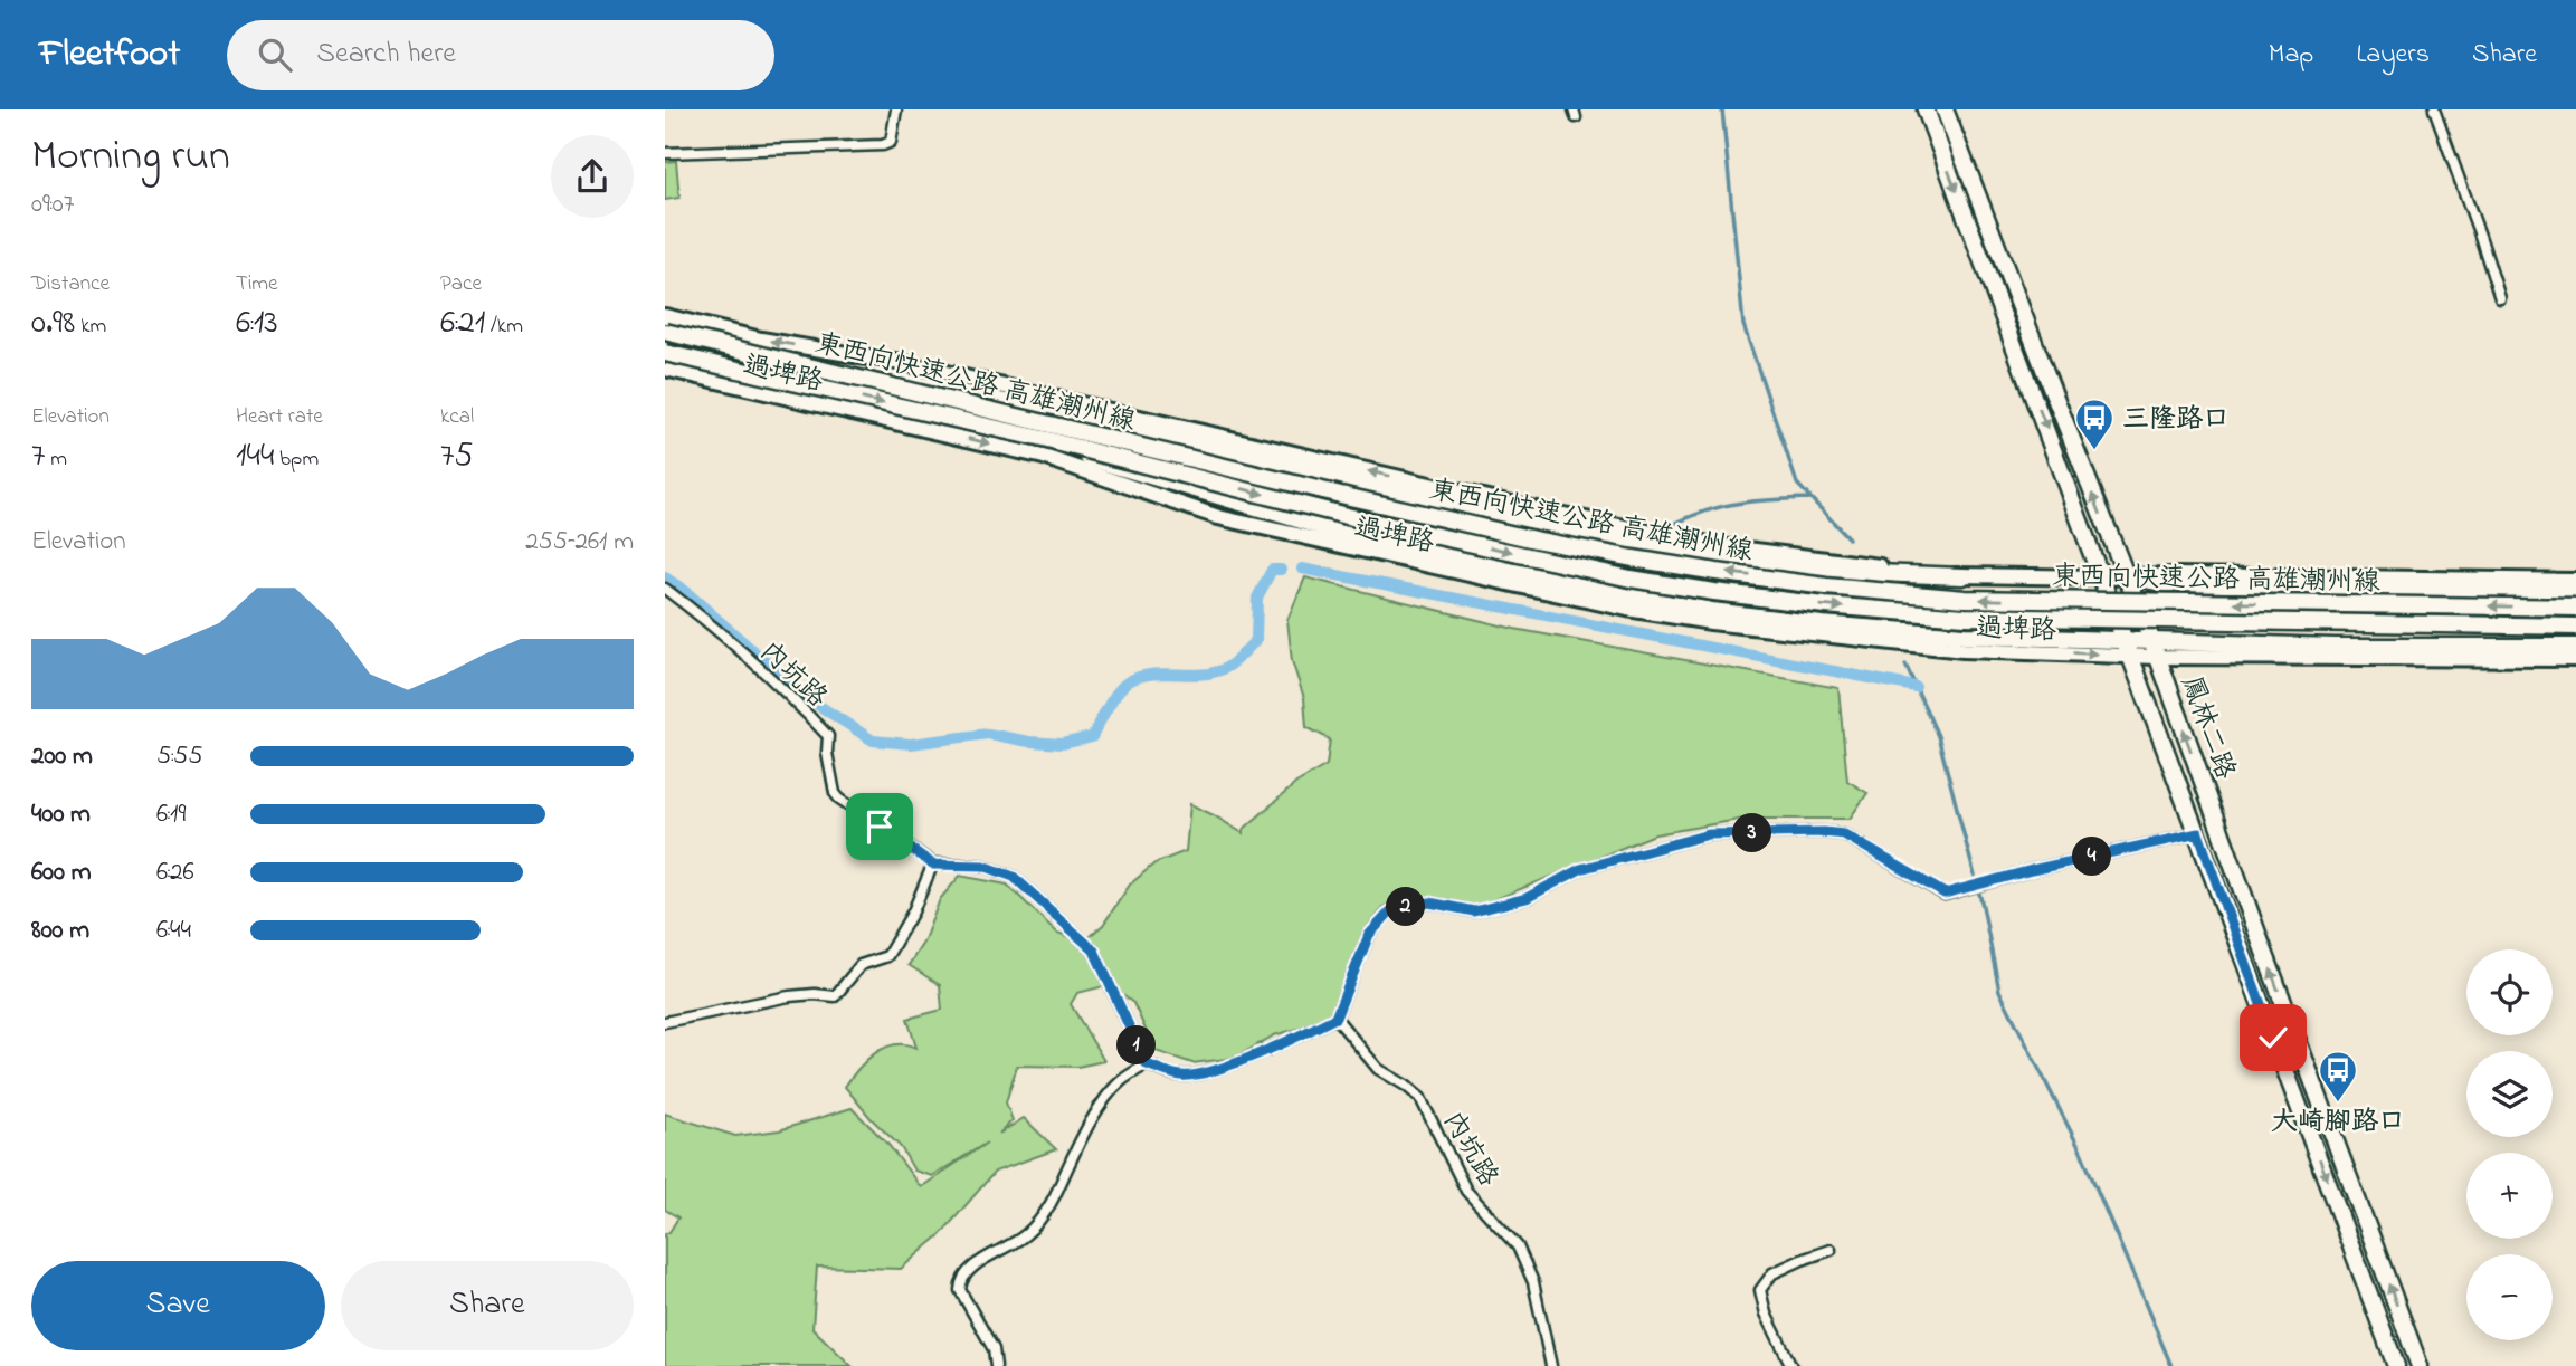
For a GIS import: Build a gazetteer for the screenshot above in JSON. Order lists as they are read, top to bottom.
{
  "streets": {
    "main road": ["過埤路", "東西向快速公路 高雄潮州線", "鳳林二路"],
    "street": ["內坑路"]
  },
  "crossings": [
    ["過埤路", "鳳林二路"]
  ],
  "places": {
    "bus stop": ["三隆路口", "大崎腳路口"]
  },
  "page": {
    "header": "Fleetfoot",
    "search": "Search here",
    "nav": ["Map", "Layers", "Share"],
    "heading": ["Morning run", "09:07"],
    "stats": [
      ["Distance", "0.98 km"],
      ["Time", "6:13"],
      ["Pace", "6:21 /km"],
      ["Elevation", "7 m"],
      ["Heart rate", "144 bpm"],
      ["kcal", "75"]
    ],
    "chart": ["Elevation", "255–261 m"],
    "list": [
      {
        "name": "200 m",
        "note": "5:55"
      },
      {
        "name": "400 m",
        "note": "6:19"
      },
      {
        "name": "600 m",
        "note": "6:26"
      },
      {
        "name": "800 m",
        "note": "6:44"
      }
    ],
    "pins": [
      "3",
      "4",
      "2",
      "1"
    ],
    "map_buttons": ["+", "−"],
    "buttons": ["Save", "Share"]
  }
}
